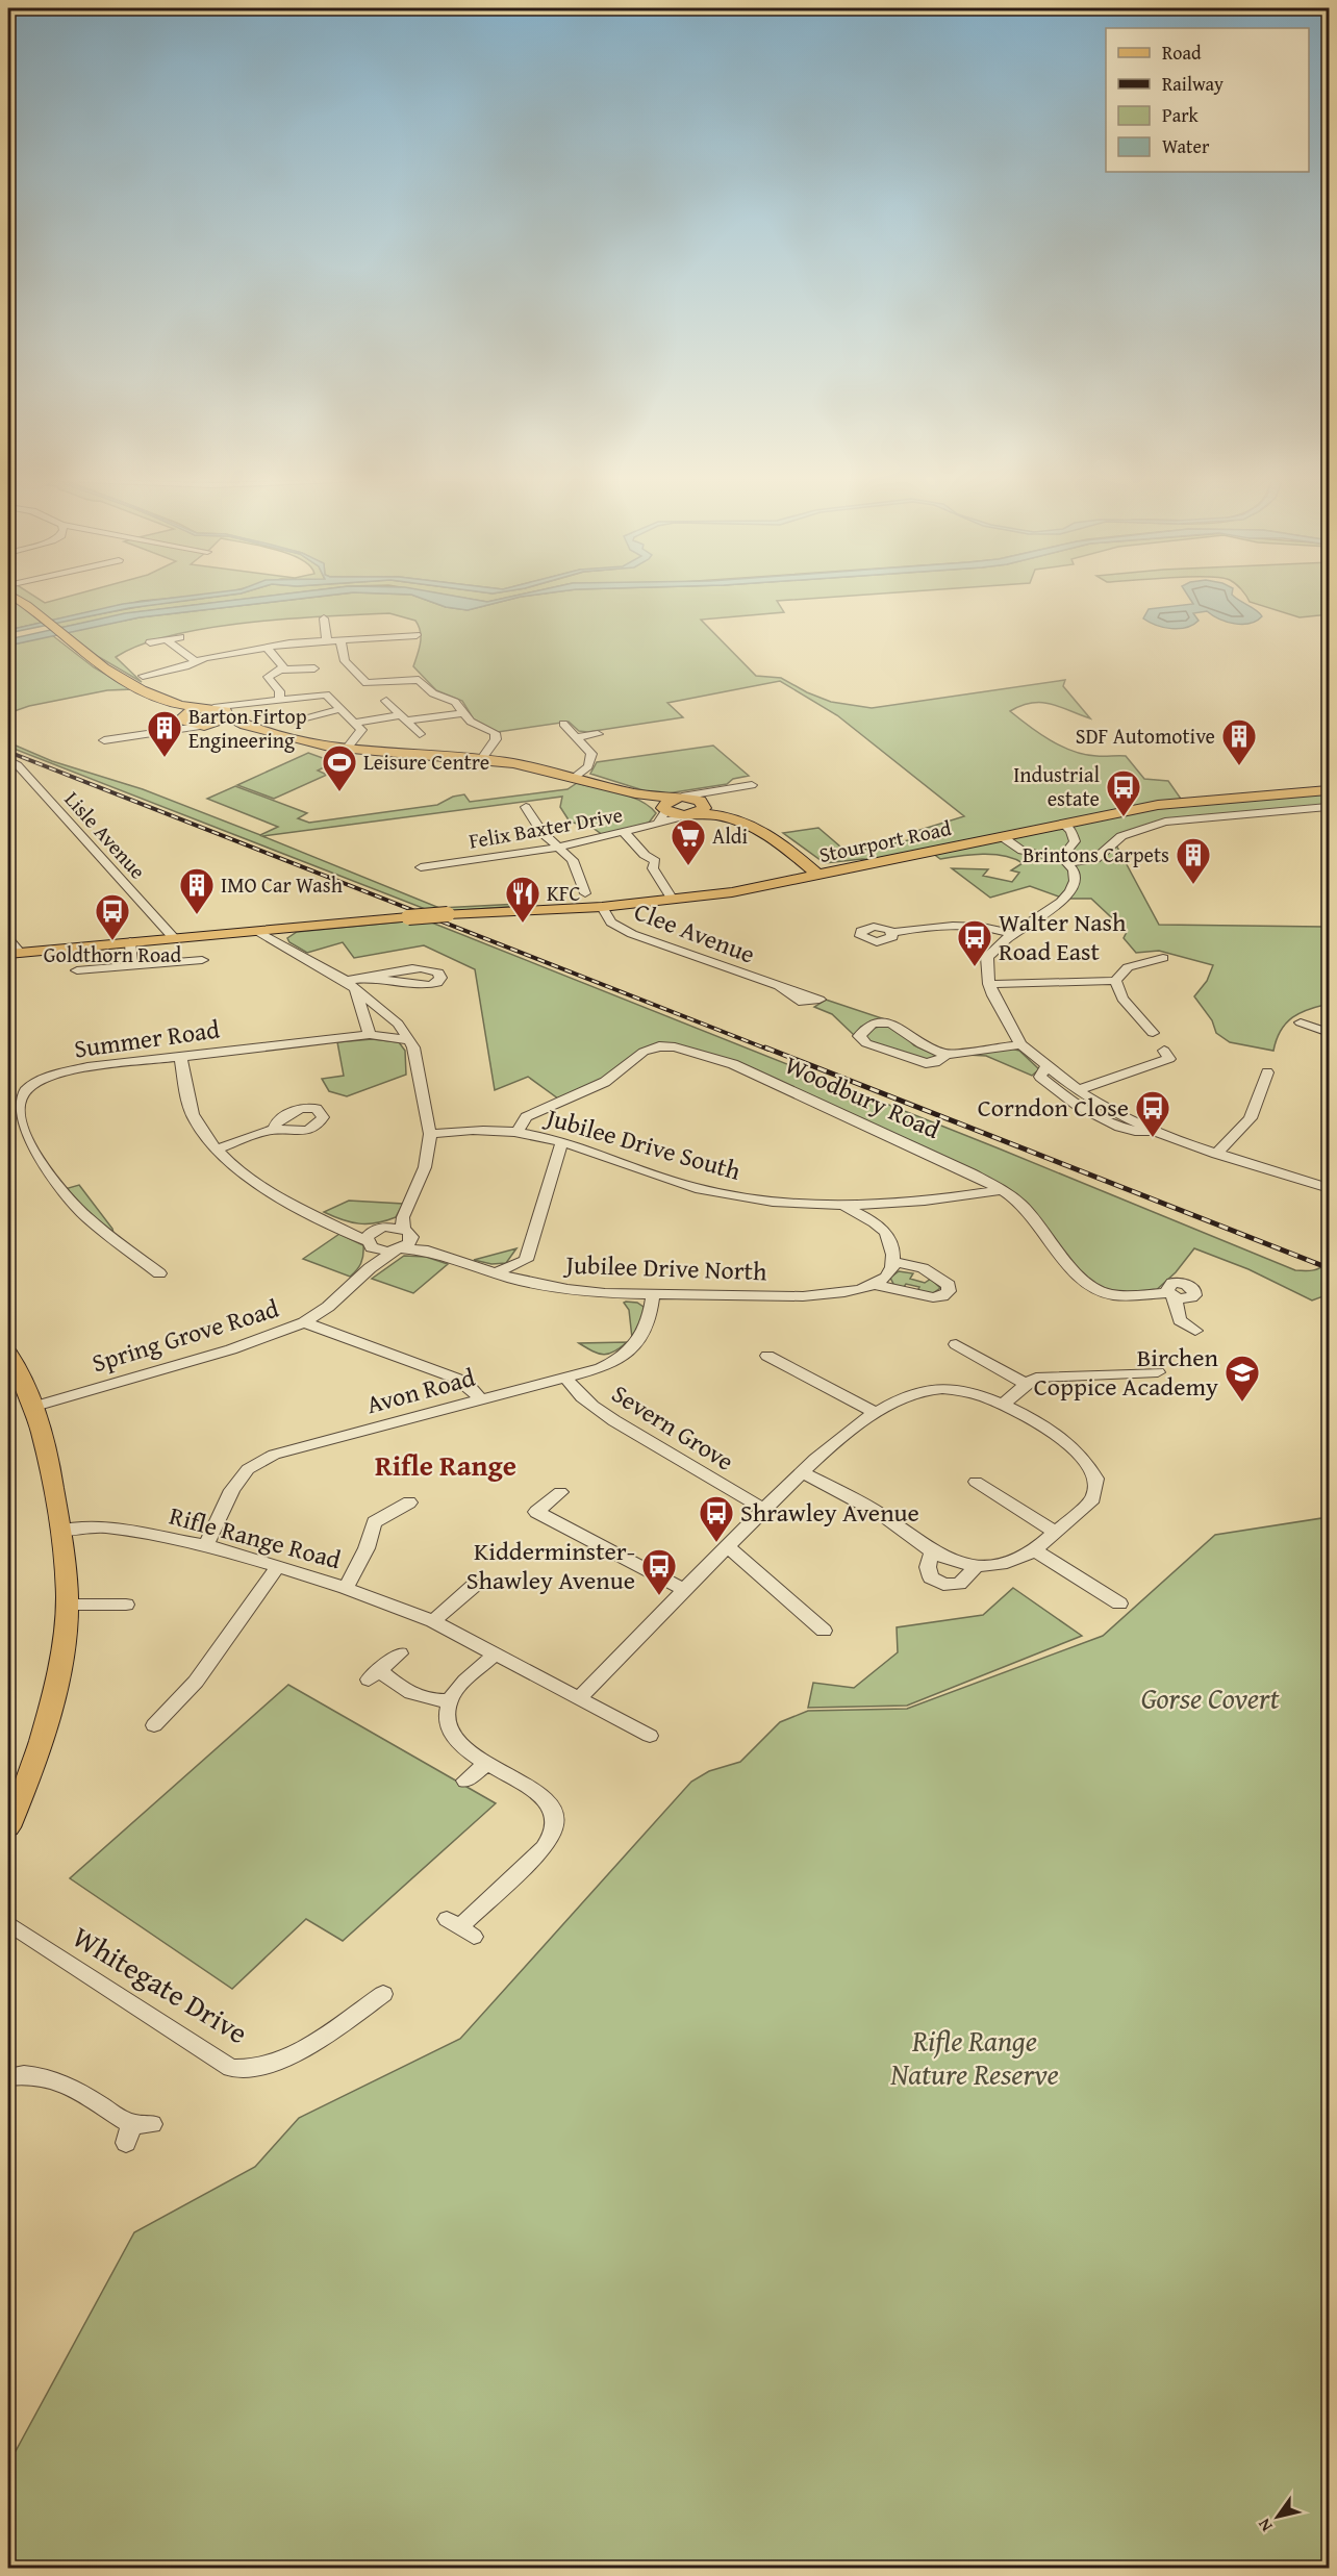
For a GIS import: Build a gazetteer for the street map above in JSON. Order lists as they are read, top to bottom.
{
  "streets": {
    "main road": ["Stourport Road"],
    "street": [
      "Felix Baxter Drive",
      "Lisle Avenue",
      "Clee Avenue",
      "Summer Road",
      "Woodbury Road",
      "Jubilee Drive South",
      "Jubilee Drive North",
      "Spring Grove Road",
      "Avon Road",
      "Severn Grove",
      "Rifle Range Road",
      "Whitegate Drive"
    ]
  },
  "crossings": [
    ["Stourport Road", "Clee Avenue"],
    ["Woodbury Road", "Jubilee Drive South"],
    ["Jubilee Drive North", "Spring Grove Road"],
    ["Jubilee Drive North", "Avon Road"],
    ["Avon Road", "Severn Grove"],
    ["Avon Road", "Rifle Range Road"]
  ],
  "districts": ["Rifle Range"],
  "parks": ["Gorse Covert", "Rifle Range Nature Reserve"],
  "places": {
    "building": [
      "Barton Firtop Engineering",
      "SDF Automotive",
      "Brintons Carpets",
      "IMO Car Wash"
    ],
    "sports": ["Leisure Centre"],
    "bus stop": [
      "Industrial estate",
      "Goldthorn Road",
      "Walter Nash Road East",
      "Corndon Close",
      "Shrawley Avenue",
      "Kidderminster- Shawley Avenue"
    ],
    "supermarket": ["Aldi"],
    "restaurant": ["KFC"],
    "school or university": ["Birchen Coppice Academy"]
  },
  "legend": [
    "Road",
    "Railway",
    "Park",
    "Water"
  ],
  "north": "bottom left"
}
